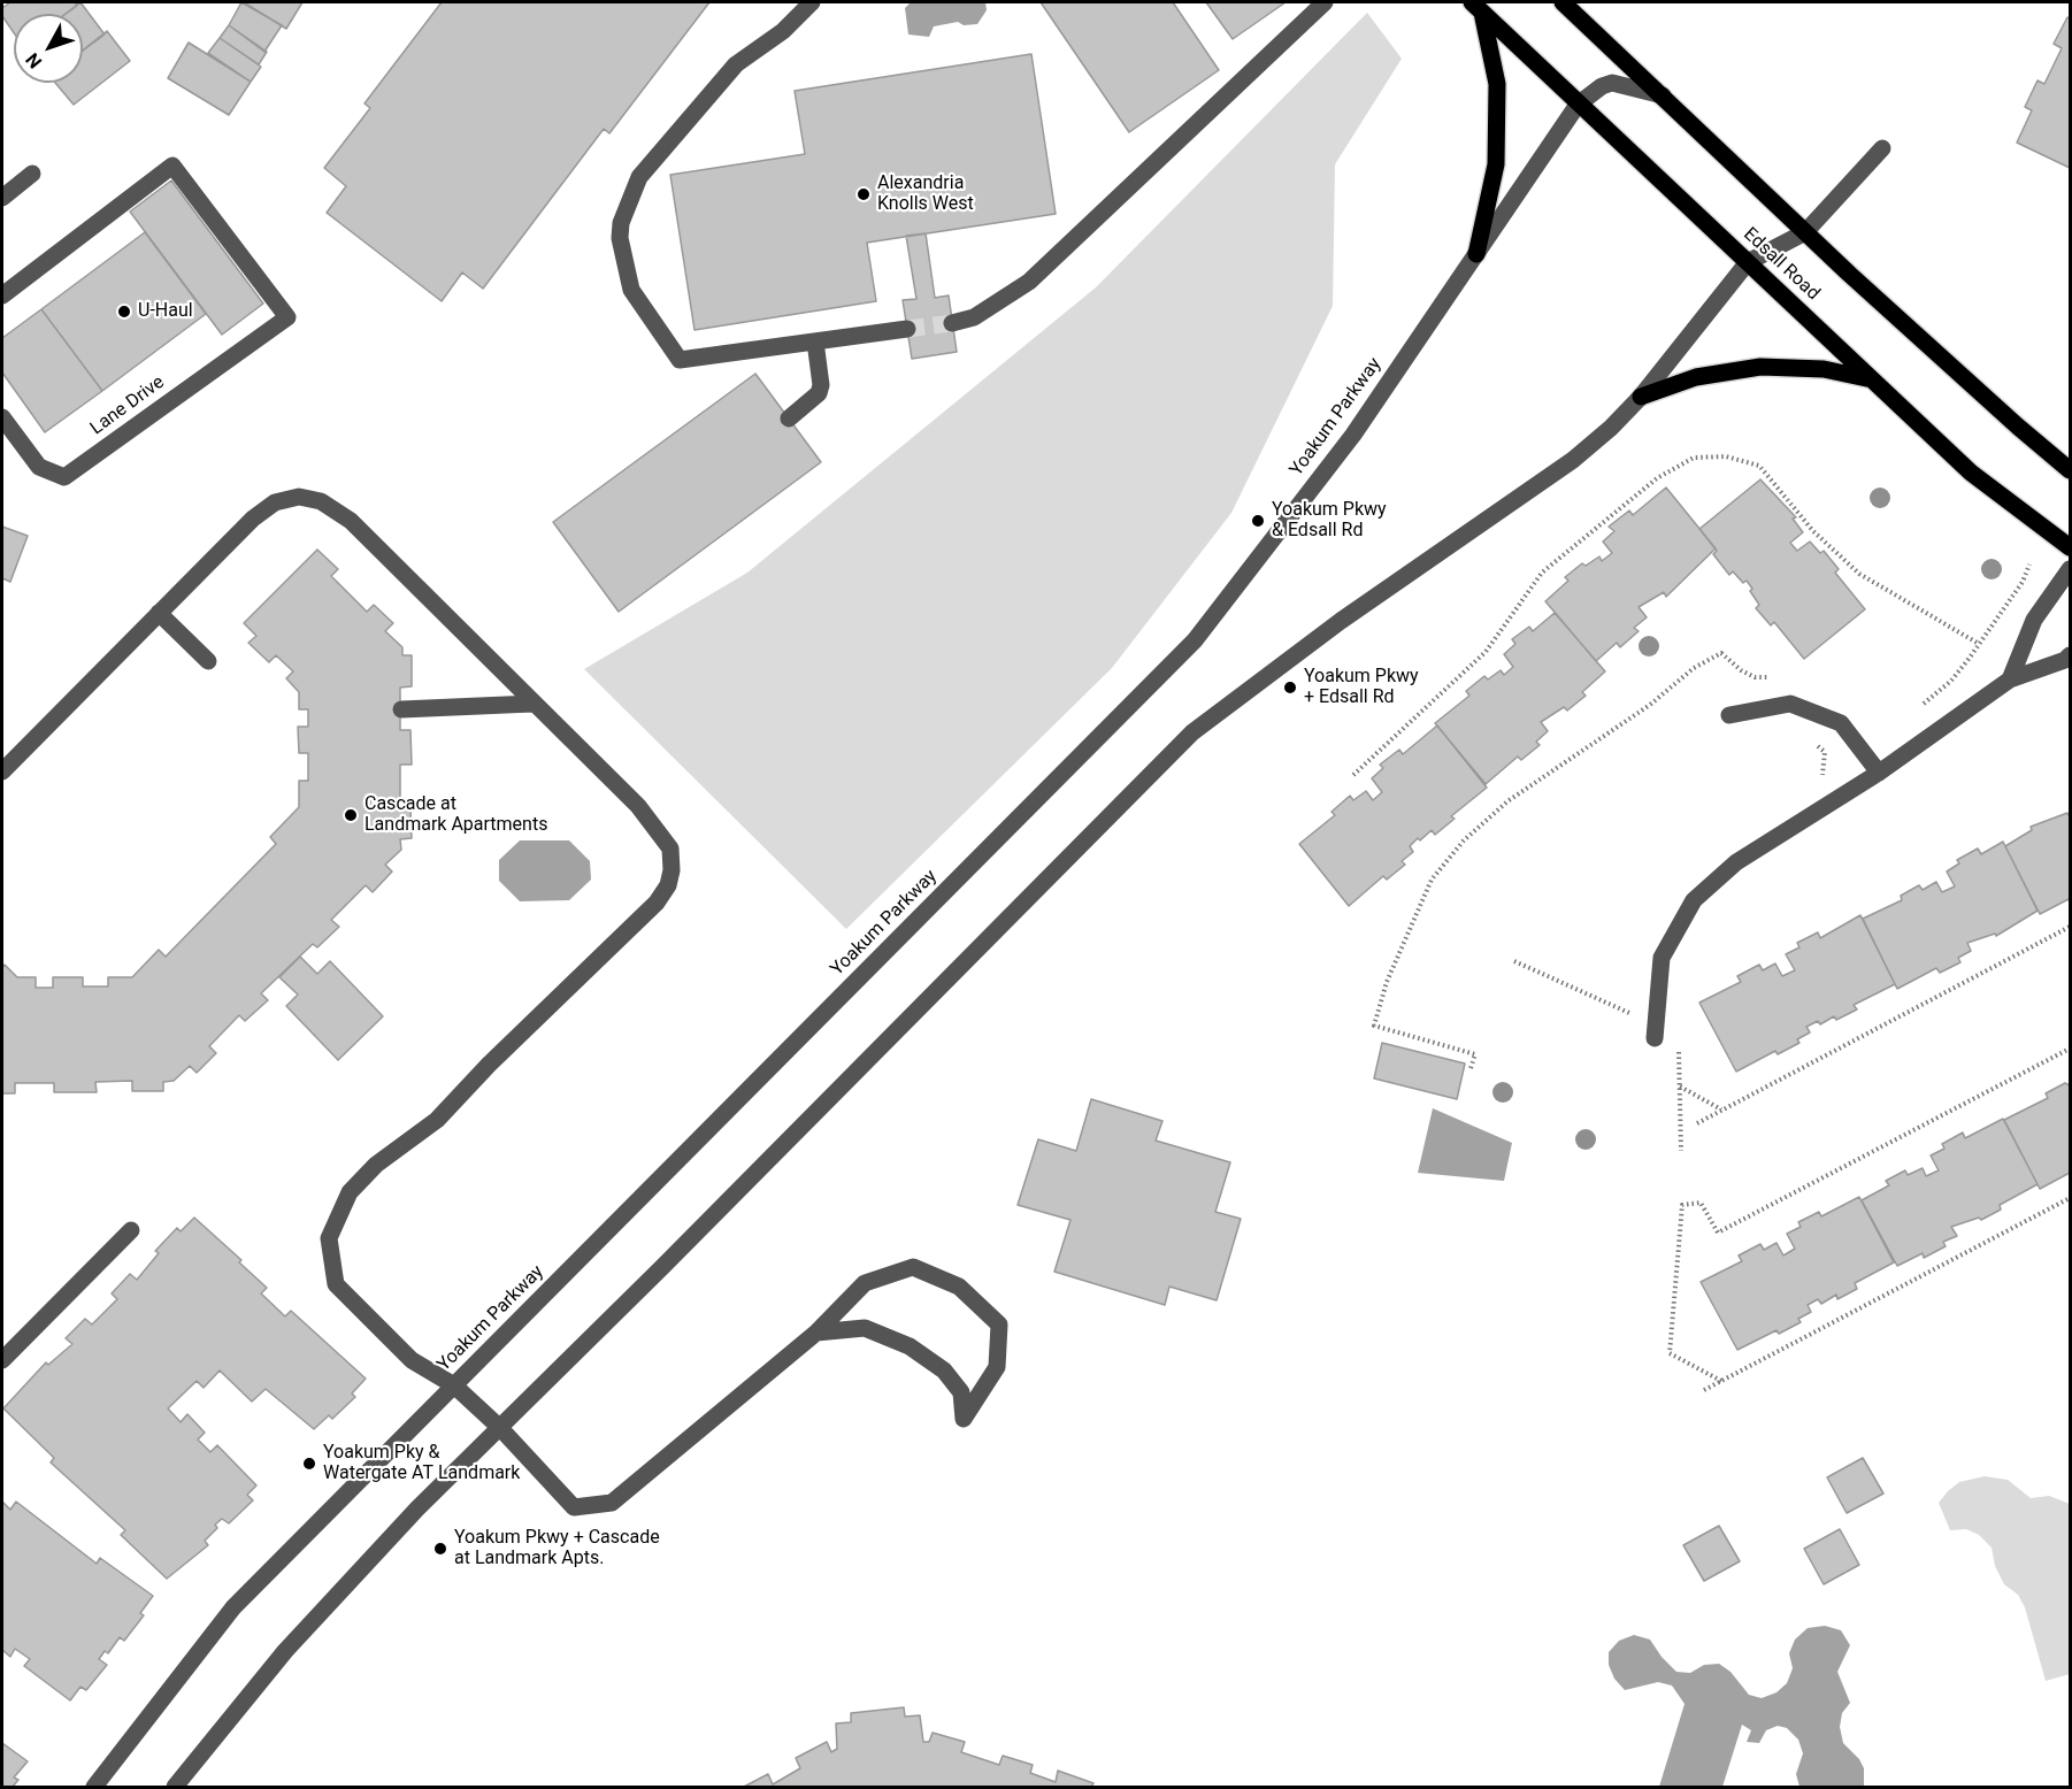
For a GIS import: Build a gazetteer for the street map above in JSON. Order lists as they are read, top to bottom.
{
  "streets": {
    "main road": ["Edsall Road"],
    "street": ["Lane Drive", "Yoakum Parkway"]
  },
  "crossings": [
    ["Edsall Road", "Yoakum Parkway"]
  ],
  "places": [
    "Alexandria Knolls West",
    "U-Haul",
    "Yoakum Pkwy & Edsall Rd",
    "Yoakum Pkwy + Edsall Rd",
    "Cascade at Landmark Apartments",
    "Yoakum Pky & Watergate AT Landmark",
    "Yoakum Pkwy + Cascade at Landmark Apts."
  ],
  "north": "bottom left"
}
